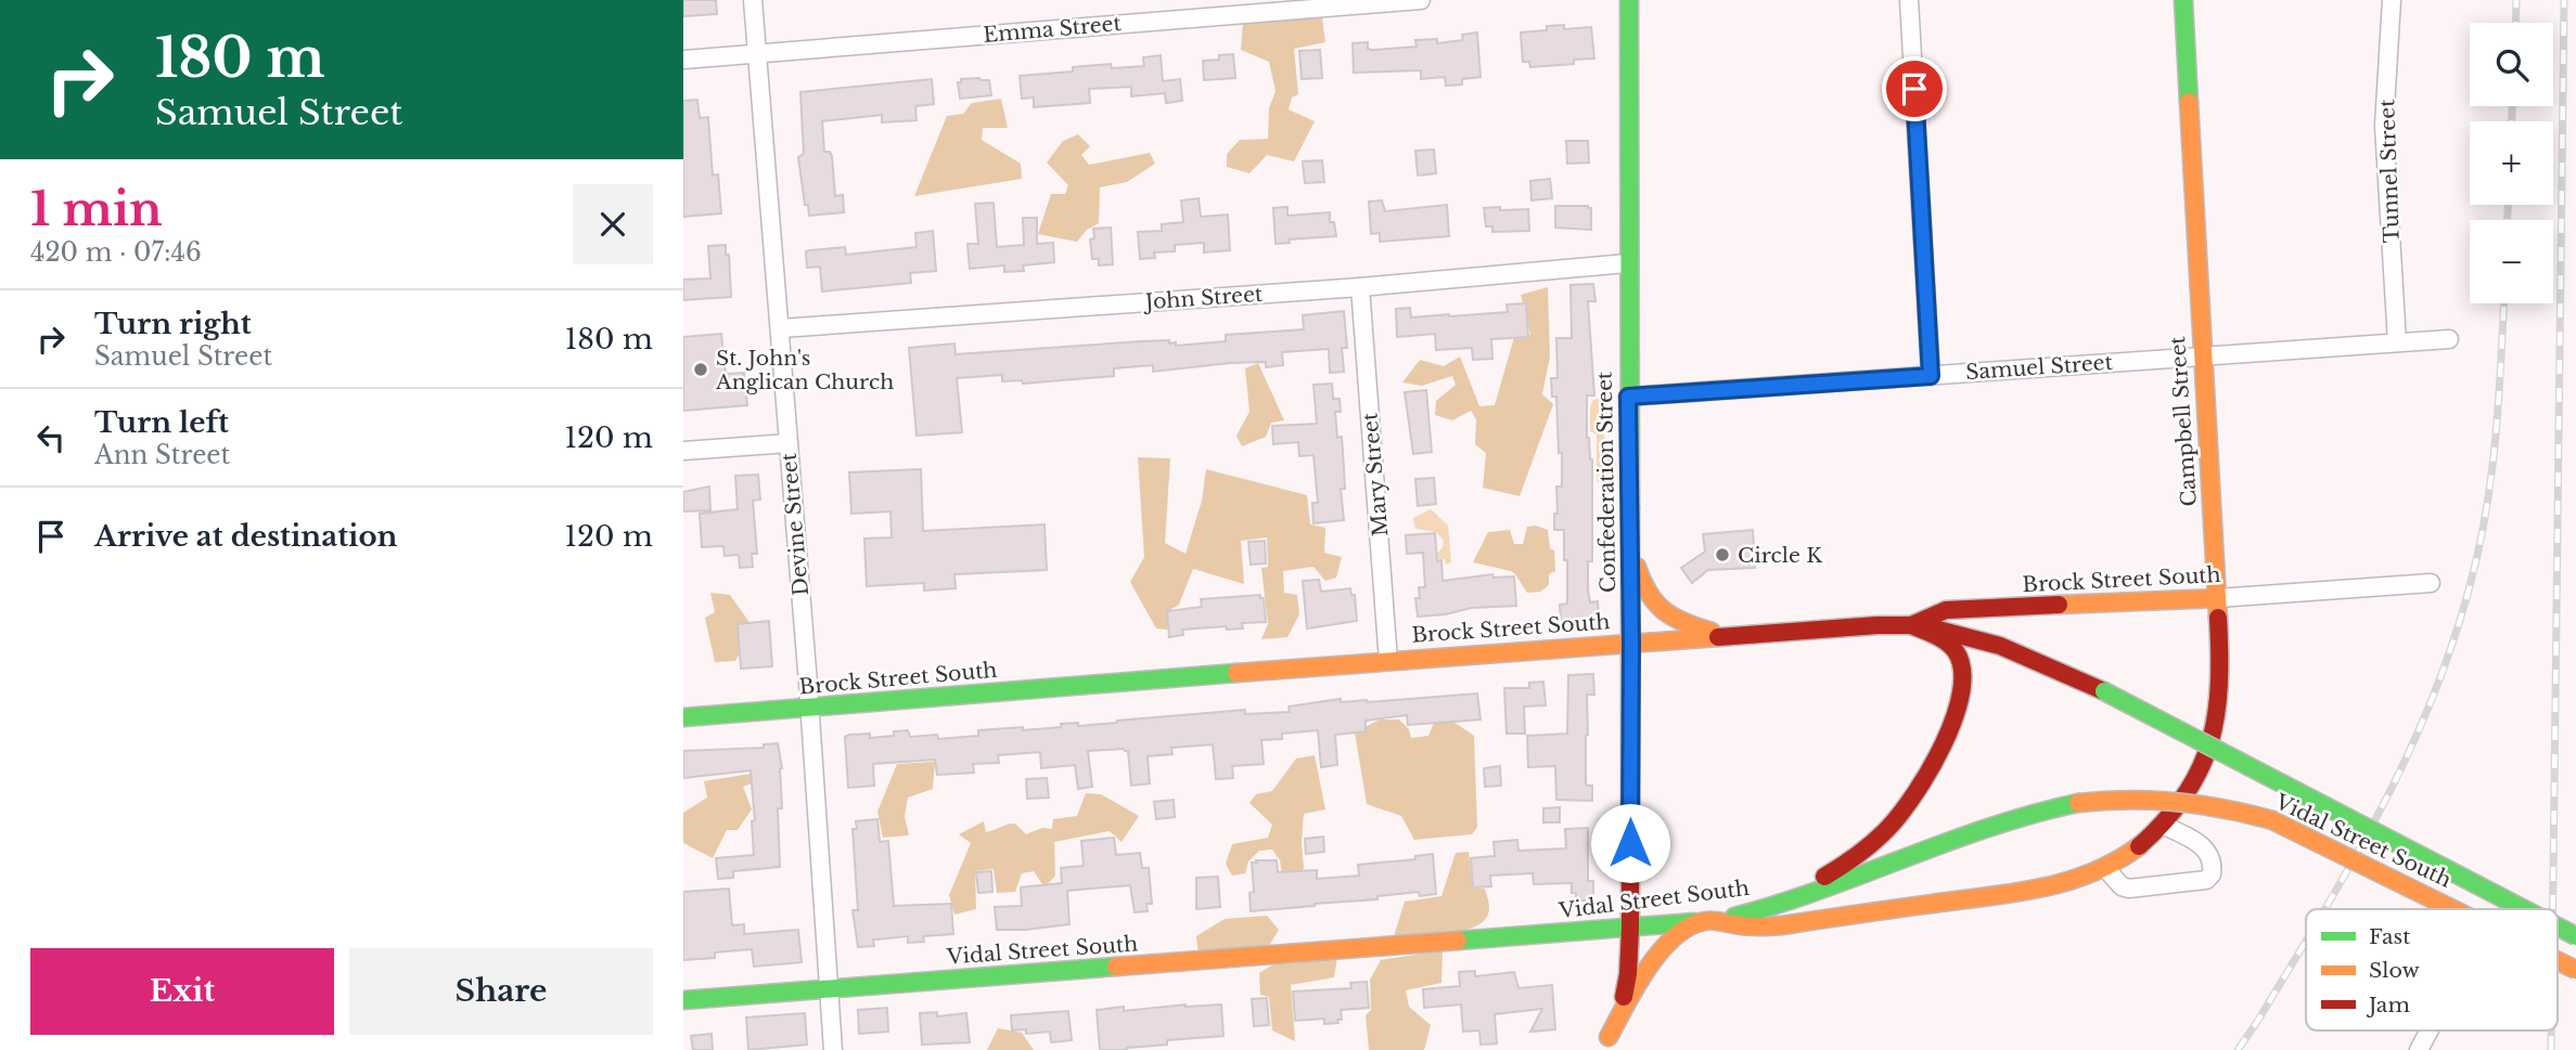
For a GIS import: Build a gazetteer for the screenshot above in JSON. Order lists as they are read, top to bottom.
{
  "streets": {
    "main road": [
      "Campbell Street",
      "Confederation Street",
      "Brock Street South",
      "Vidal Street South"
    ],
    "street": [
      "Emma Street",
      "Tunnel Street",
      "John Street",
      "Samuel Street",
      "Mary Street",
      "Devine Street"
    ]
  },
  "crossings": [
    ["Emma Street", "Devine Street"],
    ["Tunnel Street", "Samuel Street"],
    ["John Street", "Mary Street"],
    ["John Street", "Confederation Street"],
    ["John Street", "Devine Street"],
    ["Samuel Street", "Campbell Street"],
    ["Samuel Street", "Confederation Street"],
    ["Campbell Street", "Brock Street South"],
    ["Campbell Street", "Vidal Street South"],
    ["Mary Street", "Brock Street South"],
    ["Confederation Street", "Brock Street South"],
    ["Confederation Street", "Vidal Street South"],
    ["Devine Street", "Brock Street South"],
    ["Devine Street", "Vidal Street South"],
    ["Brock Street South", "Vidal Street South"]
  ],
  "places": ["St. John's Anglican Church", "Circle K"],
  "legend": ["Fast", "Slow", "Jam"],
  "page": {
    "turn": ["180 m", "Samuel Street"],
    "map_buttons": ["+", "−"],
    "heading": ["1 min", "420 m · 07:46"],
    "list": [
      {
        "name": "Turn right",
        "note": "Samuel Street",
        "value": "180 m"
      },
      {
        "name": "Turn left",
        "note": "Ann Street",
        "value": "120 m"
      },
      {
        "name": "Arrive at destination",
        "value": "120 m"
      }
    ],
    "buttons": ["Exit", "Share"]
  }
}
